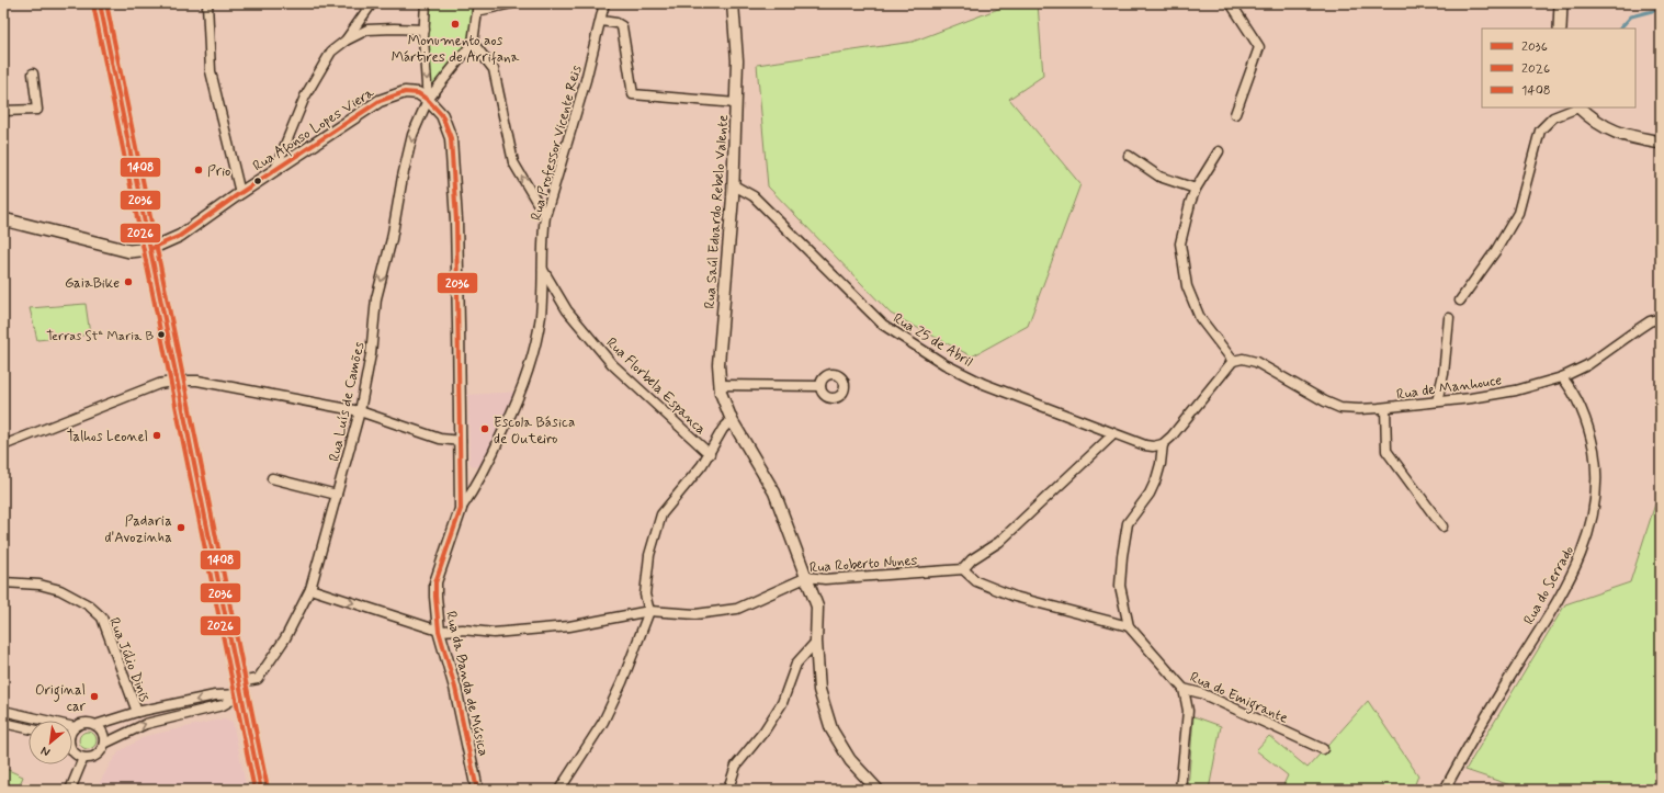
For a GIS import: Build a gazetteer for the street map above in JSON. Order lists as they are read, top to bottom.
{
  "streets": {
    "street": [
      "Rua Afonso Lopes Viera",
      "Rua Professor Vicente Reis",
      "Rua Saúl Eduardo Rebelo Valente",
      "Rua 25 de Abril",
      "Rua Florbela Espanca",
      "Rua de Manhouce",
      "Rua Luís de Camões",
      "Rua Roberto Nunes",
      "Rua do Serrado",
      "Rua Júlio Dinis",
      "Rua da Banda de Música",
      "Rua do Emigrante"
    ]
  },
  "crossings": [
    ["Rua Afonso Lopes Viera", "Rua Luís de Camões"],
    ["Rua Afonso Lopes Viera", "Rua da Banda de Música"],
    ["Rua Professor Vicente Reis", "Rua Florbela Espanca"],
    ["Rua Professor Vicente Reis", "Rua da Banda de Música"],
    ["Rua Saúl Eduardo Rebelo Valente", "Rua 25 de Abril"],
    ["Rua Saúl Eduardo Rebelo Valente", "Rua Roberto Nunes"],
    ["Rua 25 de Abril", "Rua do Emigrante"],
    ["Rua de Manhouce", "Rua do Serrado"],
    ["Rua Luís de Camões", "Rua da Banda de Música"],
    ["Rua Roberto Nunes", "Rua da Banda de Música"]
  ],
  "one_way": ["Rua Luís de Camões"],
  "places": [
    "Monumento aos Mártires de Arrifana",
    "Prio",
    "GaiaBike",
    "Terras Stª Maria B",
    "Escola Básica de Outeiro",
    "Talhos Leonel",
    "Padaria d'Avozinha",
    "Original car"
  ],
  "lines": ["transit line 2036", "transit line 1408", "transit line 2026"],
  "legend": ["2036", "2026", "1408"],
  "north": "bottom left"
}
